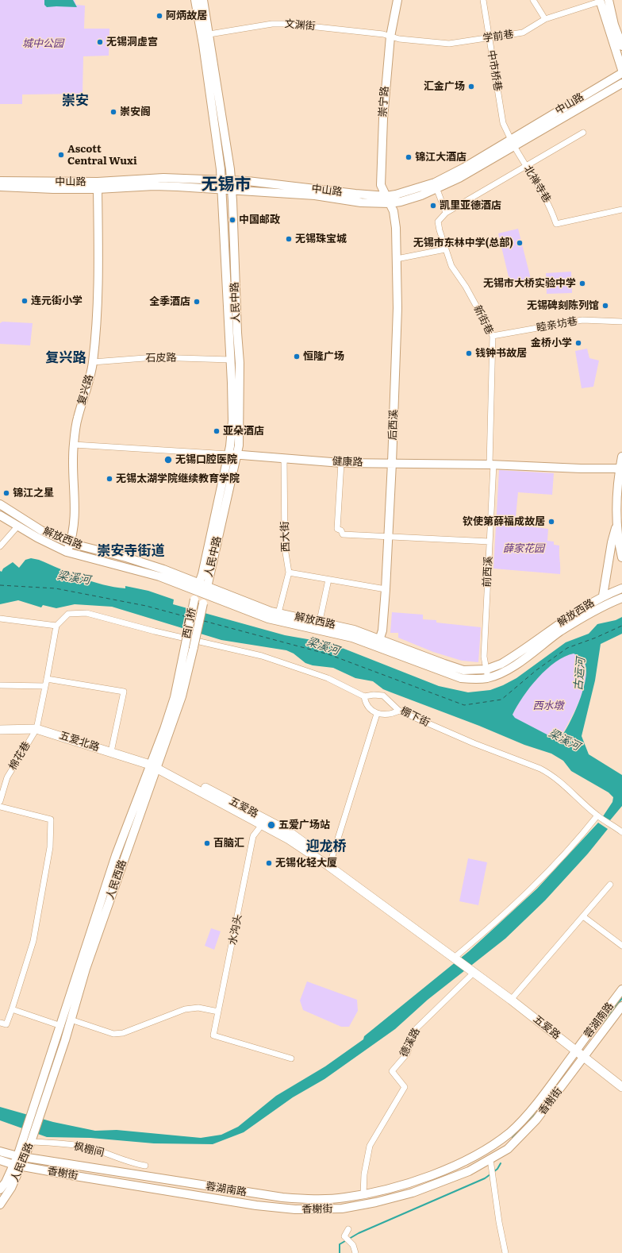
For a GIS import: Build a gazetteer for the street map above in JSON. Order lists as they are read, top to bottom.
{
  "streets": {
    "main road": [
      "崇宁路",
      "中山路",
      "人民中路",
      "复兴路",
      "后西溪",
      "健康路",
      "解放西路",
      "西门桥",
      "五爱北路",
      "五爱路",
      "人民西路",
      "蓉湖南路",
      "香榭街"
    ],
    "street": [
      "文渊街",
      "学前巷",
      "中市桥巷",
      "北禅寺巷",
      "新街巷",
      "睦亲坊巷",
      "石皮路",
      "西大街",
      "前西溪",
      "棚下街",
      "棉花巷",
      "水沟头",
      "德溪路",
      "枫棚间"
    ]
  },
  "crossings": [
    ["文渊街", "学前巷"],
    ["文渊街", "崇宁路"],
    ["文渊街", "人民中路"],
    ["学前巷", "中市桥巷"],
    ["学前巷", "崇宁路"],
    ["中市桥巷", "中山路"],
    ["中市桥巷", "北禅寺巷"],
    ["崇宁路", "中山路"],
    ["崇宁路", "后西溪"],
    ["中山路", "北禅寺巷"],
    ["中山路", "人民中路"],
    ["中山路", "复兴路"],
    ["中山路", "后西溪"],
    ["人民中路", "石皮路"],
    ["人民中路", "健康路"],
    ["人民中路", "解放西路"],
    ["人民中路", "西门桥"],
    ["新街巷", "睦亲坊巷"],
    ["新街巷", "健康路"],
    ["新街巷", "前西溪"],
    ["石皮路", "复兴路"],
    ["复兴路", "健康路"],
    ["复兴路", "解放西路"],
    ["后西溪", "健康路"],
    ["后西溪", "解放西路"],
    ["健康路", "西大街"],
    ["健康路", "前西溪"],
    ["西大街", "解放西路"],
    ["解放西路", "前西溪"],
    ["西门桥", "人民西路"],
    ["五爱北路", "棉花巷"],
    ["五爱北路", "五爱路"],
    ["五爱北路", "人民西路"],
    ["棉花巷", "五爱路"],
    ["五爱路", "人民西路"],
    ["五爱路", "水沟头"],
    ["五爱路", "蓉湖南路"],
    ["五爱路", "德溪路"],
    ["五爱路", "香榭街"],
    ["人民西路", "蓉湖南路"],
    ["人民西路", "香榭街"],
    ["人民西路", "枫棚间"],
    ["蓉湖南路", "德溪路"],
    ["蓉湖南路", "香榭街"]
  ],
  "districts": [
    "崇安",
    "无锡市",
    "复兴路",
    "崇安寺街道",
    "迎龙桥"
  ],
  "water": ["梁溪河", "古运河"],
  "parks": ["城中公园", "薛家花园", "西水墩"],
  "places": [
    "阿炳故居",
    "无锡洞虚宫",
    "汇金广场",
    "崇安阁",
    "Ascott Central Wuxi",
    "锦江大酒店",
    "凯里亚德酒店",
    "中国邮政",
    "无锡珠宝城",
    "无锡市东林中学(总部)",
    "无锡市大桥实验中学",
    "连元街小学",
    "全季酒店",
    "无锡碑刻陈列馆",
    "金桥小学",
    "钱钟书故居",
    "恒隆广场",
    "亚朵酒店",
    "无锡口腔医院",
    "无锡太湖学院继续教育学院",
    "锦江之星",
    "钦使第薛福成故居",
    "五爱广场站",
    "百脑汇",
    "无锡化轻大厦"
  ]
}
